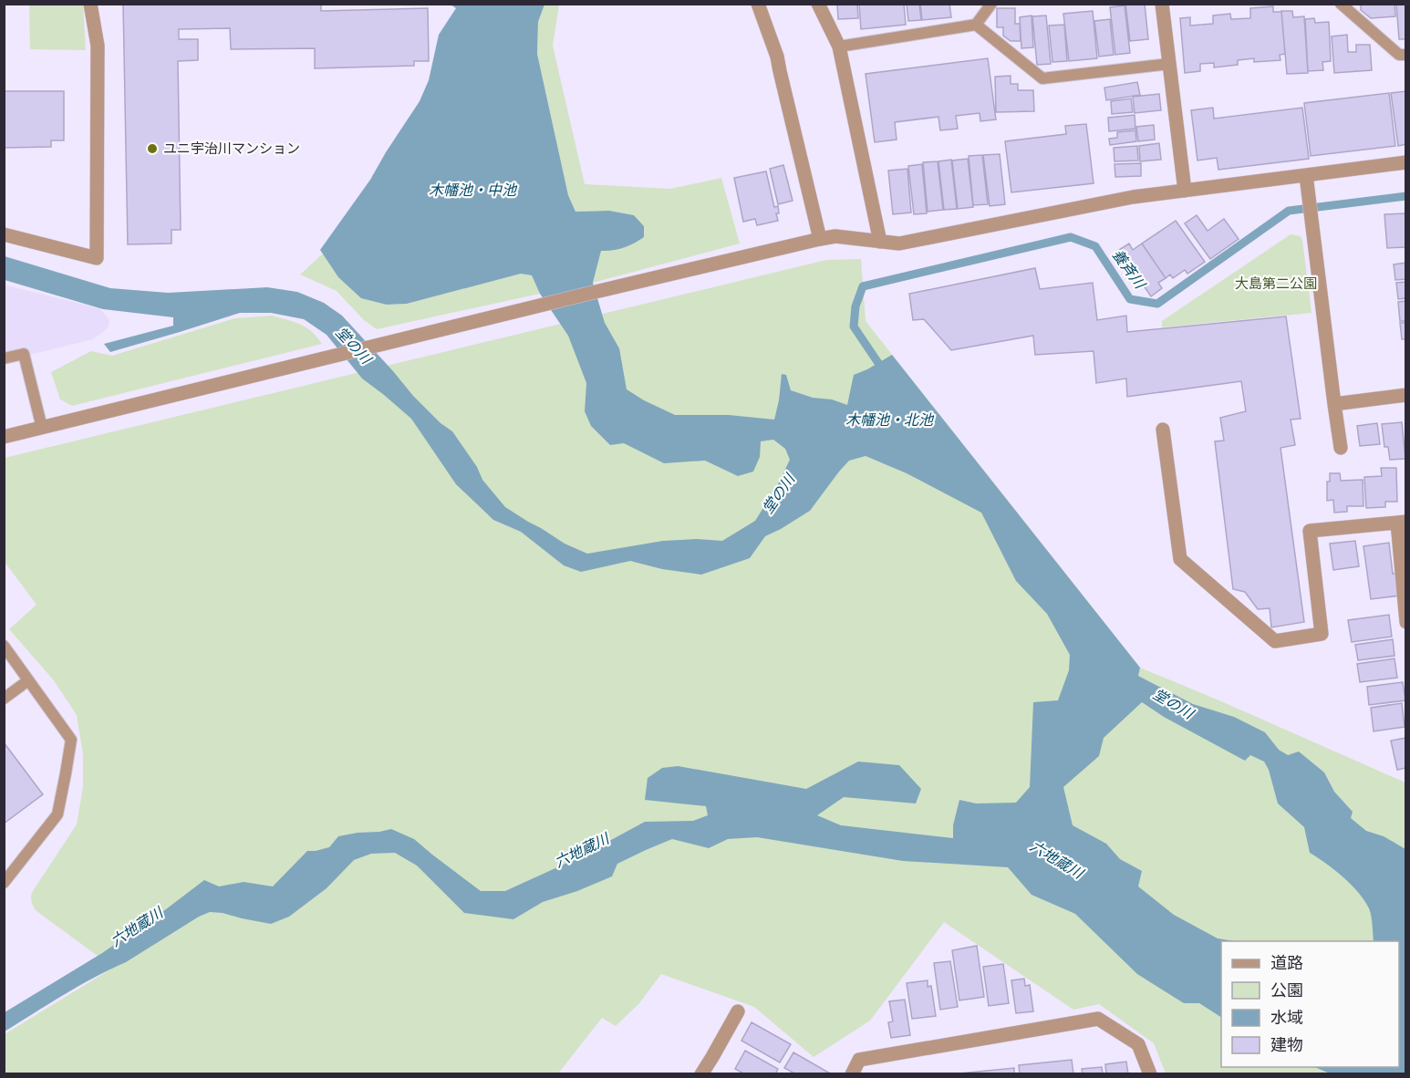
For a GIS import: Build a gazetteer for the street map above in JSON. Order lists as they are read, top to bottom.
{
  "water": [
    "木幡池・中池",
    "養斉川",
    "堂の川",
    "木幡池・北池",
    "六地蔵川"
  ],
  "parks": ["大島第二公園"],
  "places": ["ユニ宇治川マンション"],
  "legend": [
    "道路",
    "公園",
    "水域",
    "建物"
  ]
}
